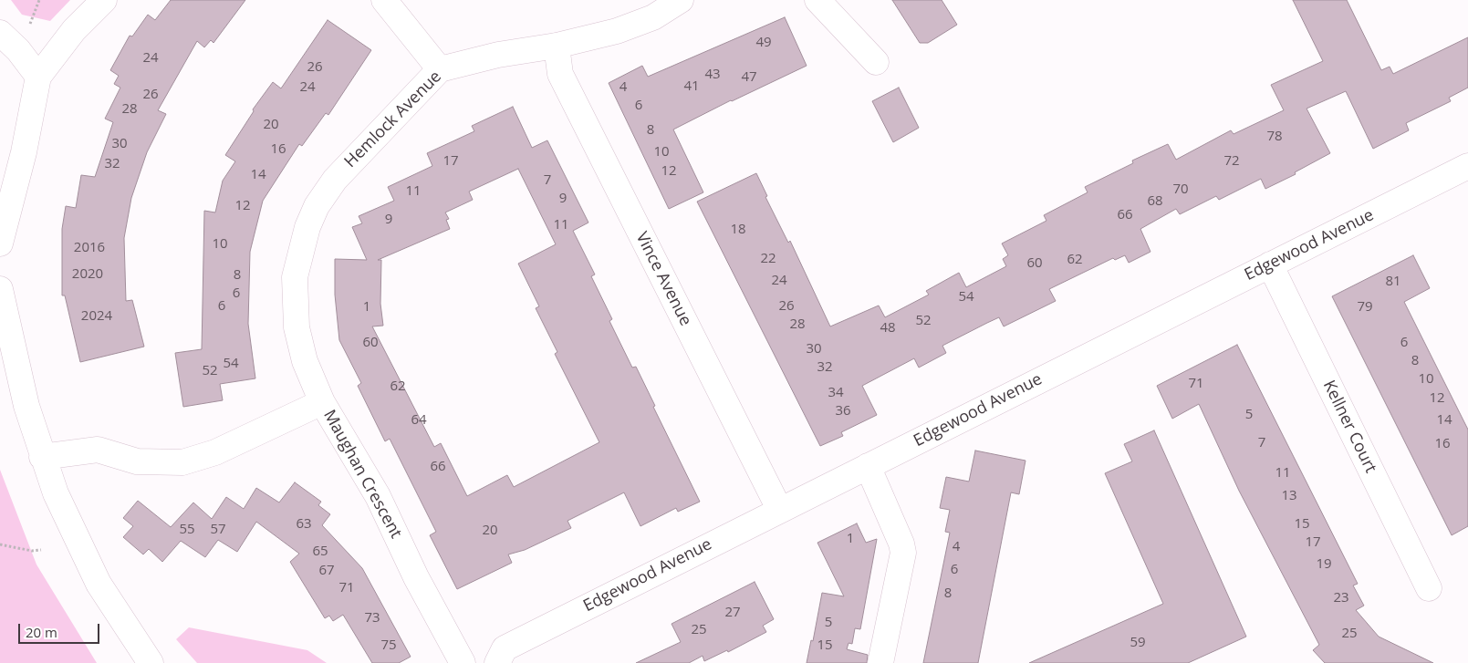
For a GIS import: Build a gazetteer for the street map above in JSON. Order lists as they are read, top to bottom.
{
  "streets": {
    "street": [
      "Hemlock Avenue",
      "Edgewood Avenue",
      "Vince Avenue",
      "Kellner Court",
      "Maughan Crescent"
    ]
  },
  "crossings": [
    ["Hemlock Avenue", "Vince Avenue"],
    ["Hemlock Avenue", "Maughan Crescent"],
    ["Edgewood Avenue", "Vince Avenue"],
    ["Edgewood Avenue", "Kellner Court"]
  ],
  "house_numbers": [
    "49",
    "24",
    "26",
    "43",
    "47",
    "41",
    "24",
    "4",
    "26",
    "6",
    "28",
    "20",
    "8",
    "78",
    "30",
    "16",
    "10",
    "17",
    "72",
    "32",
    "12",
    "14",
    "7",
    "70",
    "11",
    "9",
    "68",
    "12",
    "66",
    "9",
    "11",
    "18",
    "10",
    "2016",
    "22",
    "62",
    "60",
    "2020",
    "8",
    "24",
    "81",
    "6",
    "54",
    "6",
    "26",
    "1",
    "79",
    "2024",
    "52",
    "28",
    "48",
    "60",
    "6",
    "30",
    "8",
    "54",
    "32",
    "52",
    "10",
    "71",
    "62",
    "34",
    "12",
    "36",
    "5",
    "64",
    "14",
    "7",
    "16",
    "66",
    "11",
    "13",
    "63",
    "15",
    "55",
    "57",
    "20",
    "1",
    "17",
    "4",
    "65",
    "19",
    "6",
    "67",
    "71",
    "8",
    "23",
    "27",
    "73",
    "5",
    "25",
    "25",
    "59",
    "75",
    "15"
  ],
  "scale_bar": "20 m"
}
